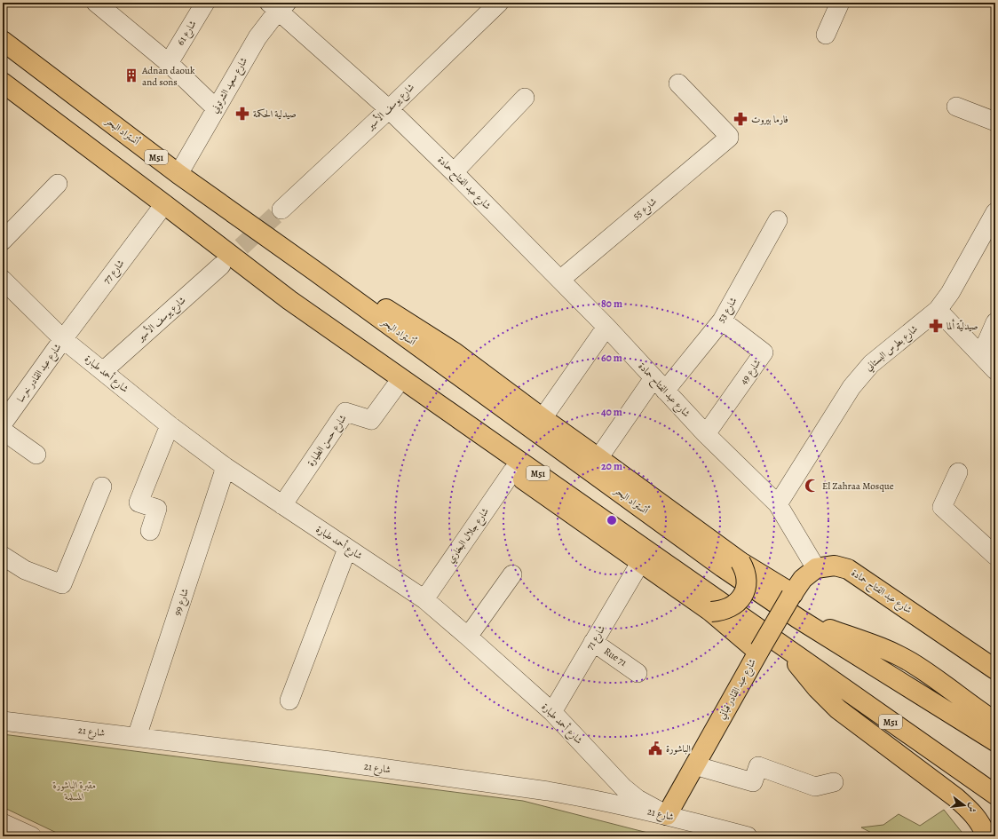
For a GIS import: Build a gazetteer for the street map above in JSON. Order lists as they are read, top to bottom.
{
  "streets": {
    "main road": [
      "أتستراد البحر",
      "M51",
      "شارع عبد الفتاح حمادة",
      "شارع عبد القادر قباني"
    ],
    "street": [
      "شارع 61",
      "شارع سعيد الشرتوني",
      "شارع يوسف الأسير",
      "شارع 55",
      "شارع 77",
      "شارع 53",
      "شارع بطرس البستاني",
      "شارع 49",
      "شارع عبد القادر خرسا",
      "شارع أحمد طبارة",
      "شارع حسن الطيارة",
      "شارع جلال البخاري",
      "شارع 99",
      "شارع 71",
      "Rue 71",
      "شارع 21"
    ]
  },
  "crossings": [
    ["شارع سعيد الشرتوني", "أتستراد البحر"],
    ["شارع سعيد الشرتوني", "شارع عبد الفتاح حمادة"],
    ["شارع يوسف الأسير", "شارع عبد الفتاح حمادة"],
    ["شارع يوسف الأسير", "شارع أحمد طبارة"],
    ["أتستراد البحر", "M51"],
    ["M51", "شارع 77"],
    ["شارع عبد الفتاح حمادة", "شارع 55"],
    ["شارع عبد الفتاح حمادة", "شارع 53"],
    ["شارع عبد الفتاح حمادة", "شارع بطرس البستاني"],
    ["شارع عبد الفتاح حمادة", "شارع 49"],
    ["شارع عبد الفتاح حمادة", "شارع عبد القادر قباني"],
    ["شارع 77", "شارع عبد القادر خرسا"],
    ["شارع 77", "شارع أحمد طبارة"],
    ["شارع 53", "شارع 49"],
    ["شارع عبد القادر خرسا", "شارع أحمد طبارة"],
    ["شارع أحمد طبارة", "شارع حسن الطيارة"],
    ["شارع أحمد طبارة", "شارع جلال البخاري"],
    ["شارع أحمد طبارة", "شارع 99"],
    ["شارع أحمد طبارة", "شارع 71"],
    ["شارع أحمد طبارة", "شارع عبد القادر قباني"],
    ["شارع أحمد طبارة", "شارع 21"],
    ["شارع 99", "شارع 21"],
    ["شارع 71", "Rue 71"],
    ["شارع عبد القادر قباني", "شارع 21"]
  ],
  "parks": ["مقبرة الباشورة المسلمة"],
  "places": {
    "building": ["Adnan daouk and sons"],
    "pharmacy": ["صيدلية الحكمة", "فارما بيروت", "صيدليّة ألما"],
    "mosque": ["El Zahraa Mosque"],
    "public building": ["الباشورة"]
  },
  "north": "right",
  "rings": [
    "80 m",
    "60 m",
    "40 m",
    "20 m"
  ]
}
